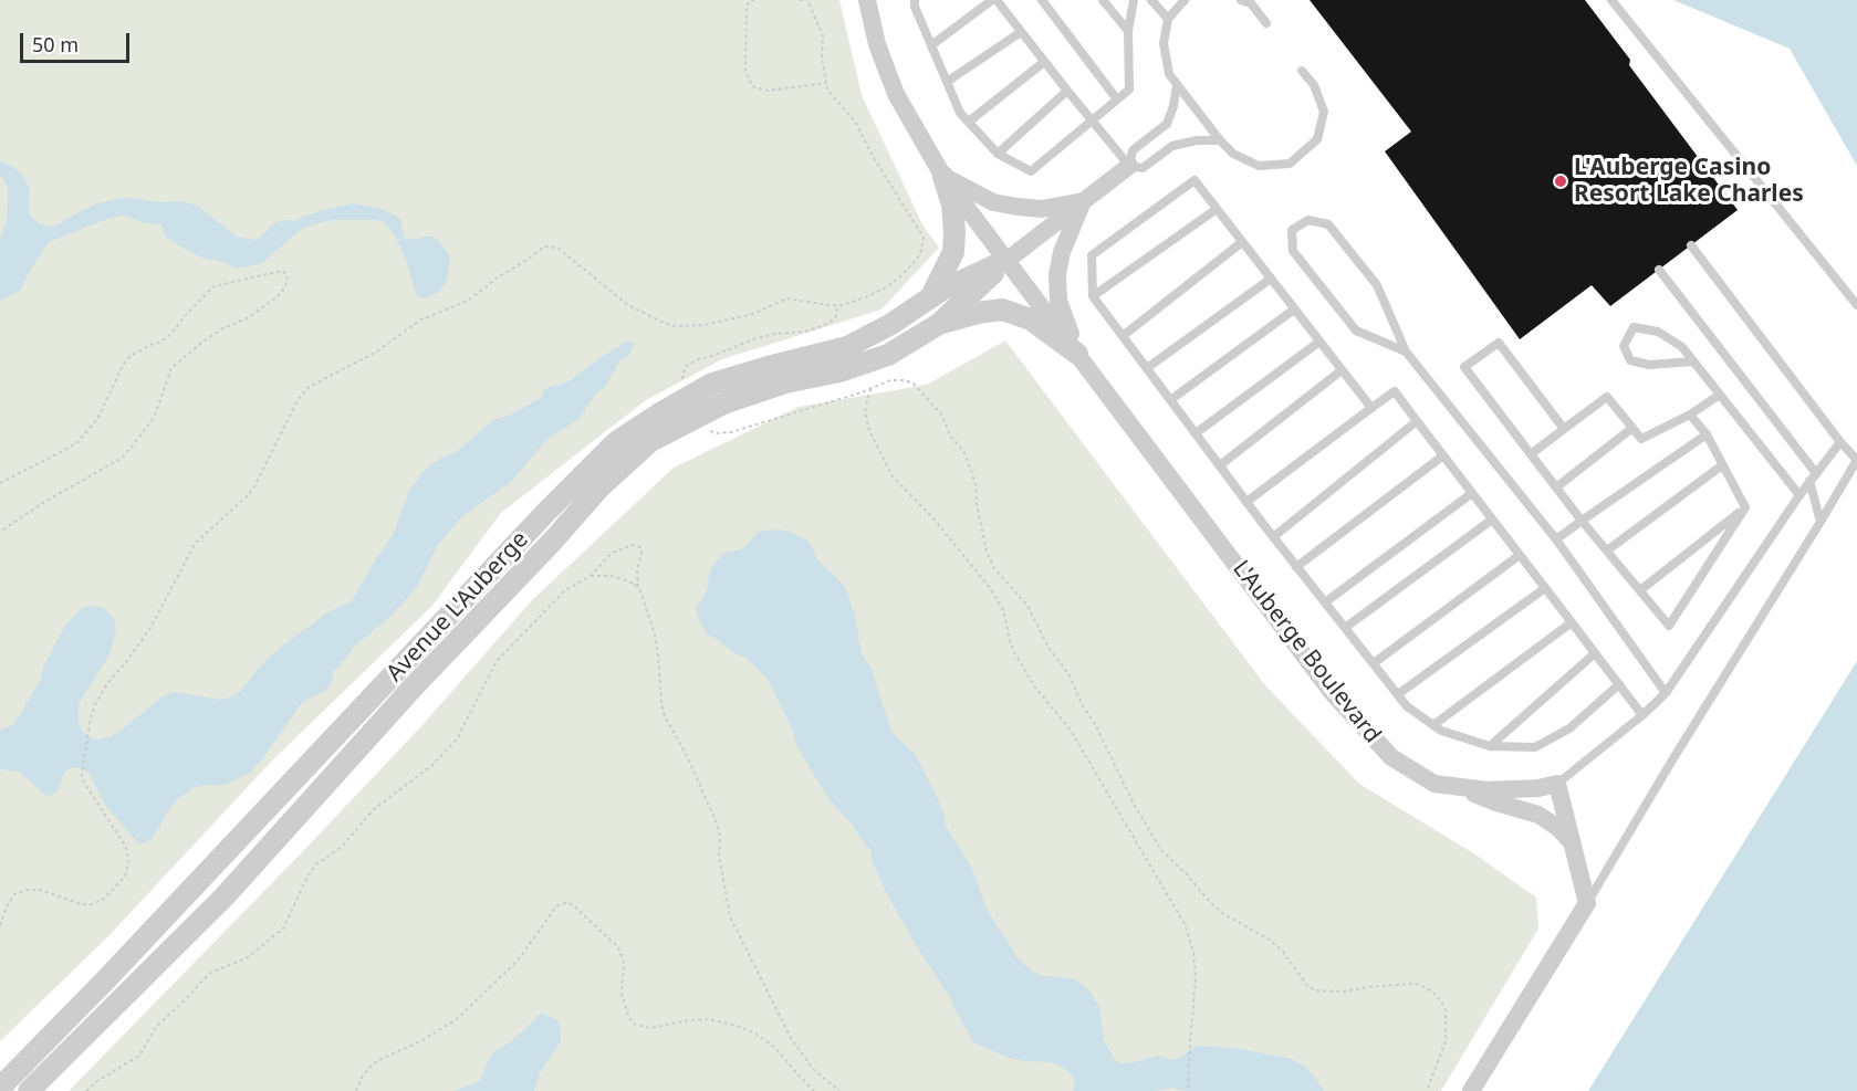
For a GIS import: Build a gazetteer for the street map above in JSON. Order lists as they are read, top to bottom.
{
  "streets": {
    "street": ["Avenue L'Auberge", "L'Auberge Boulevard"]
  },
  "crossings": [
    ["Avenue L'Auberge", "L'Auberge Boulevard"]
  ],
  "places": ["L'Auberge Casino Resort Lake Charles"],
  "scale_bar": "50 m"
}
